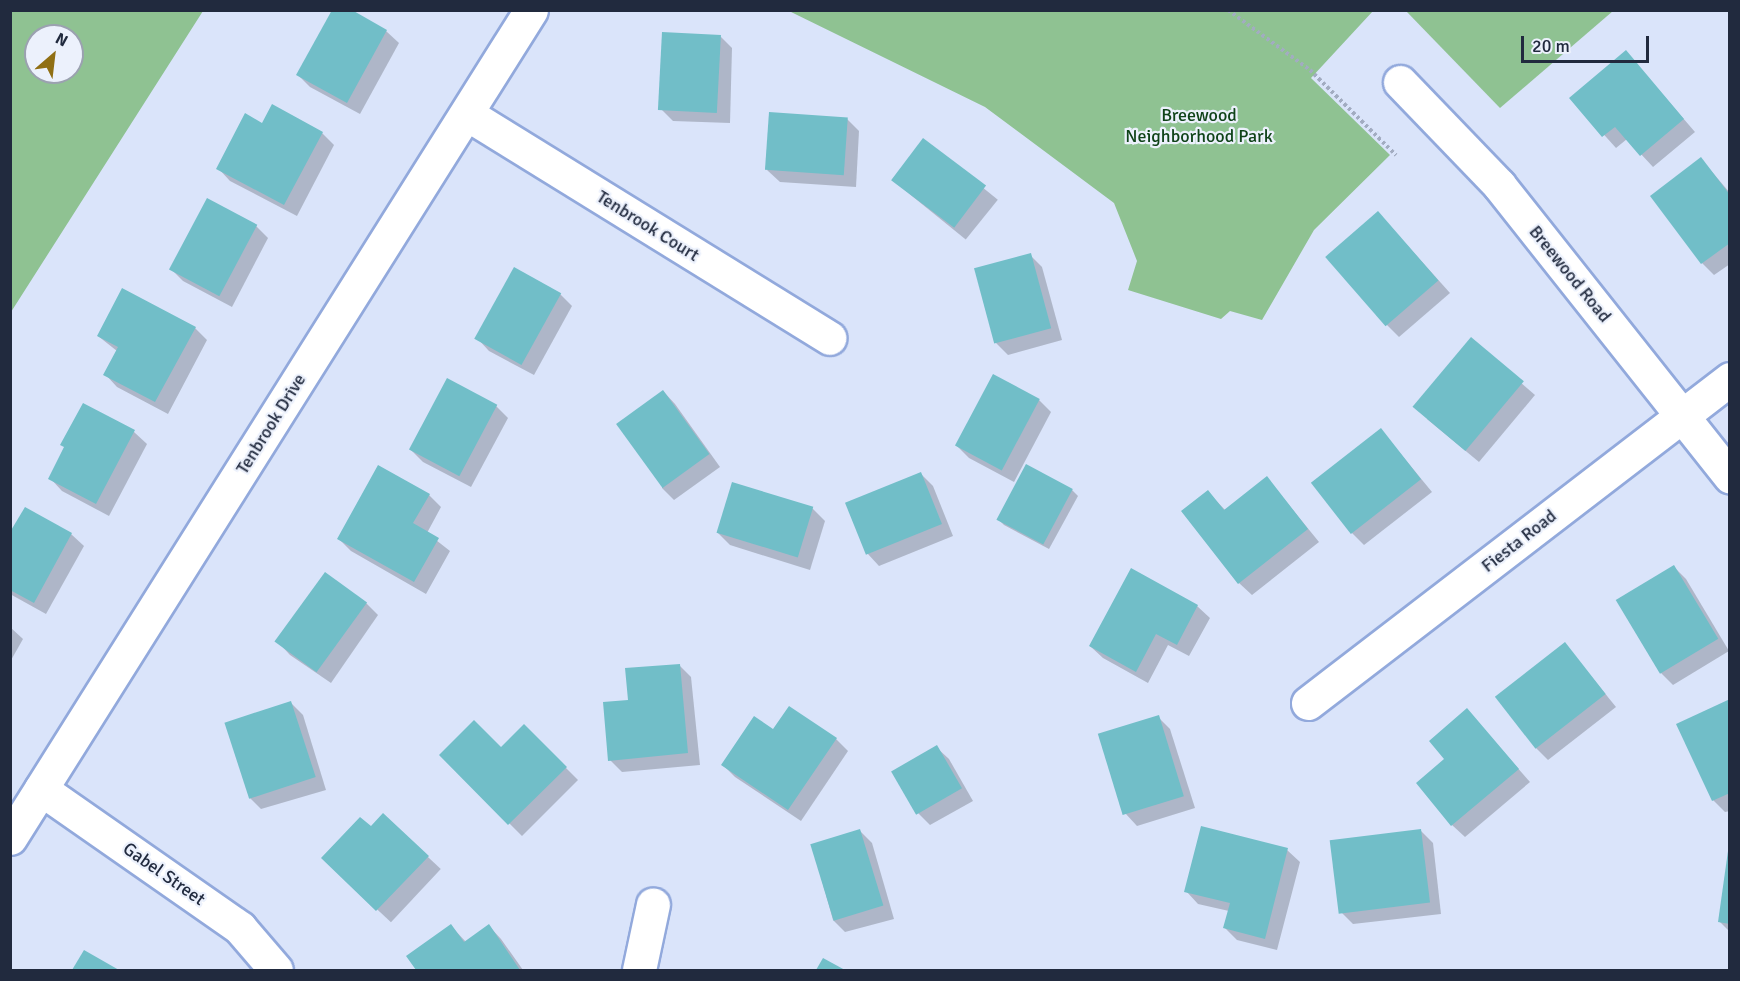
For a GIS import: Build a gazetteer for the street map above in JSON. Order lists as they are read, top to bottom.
{
  "streets": {
    "street": [
      "Tenbrook Court",
      "Breewood Road",
      "Tenbrook Drive",
      "Fiesta Road",
      "Gabel Street"
    ]
  },
  "crossings": [
    ["Tenbrook Court", "Tenbrook Drive"],
    ["Breewood Road", "Fiesta Road"],
    ["Tenbrook Drive", "Gabel Street"]
  ],
  "parks": ["Breewood Neighborhood Park"],
  "scale_bar": "20 m",
  "north": "top right"
}
